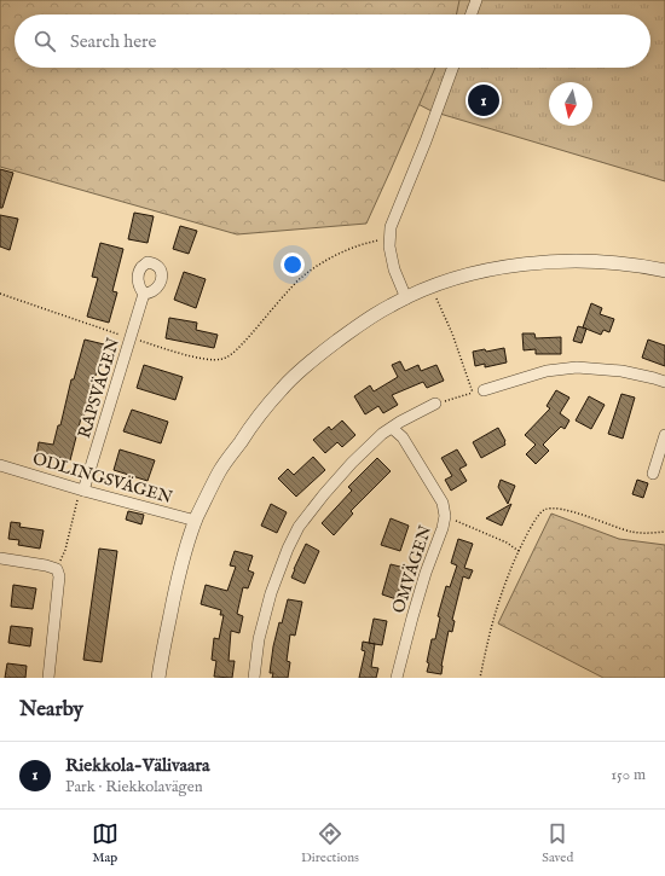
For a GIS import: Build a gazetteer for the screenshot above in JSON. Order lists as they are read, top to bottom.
{
  "streets": {
    "street": ["RAPSVÄGEN", "ODLINGSVÄGEN", "OMVÄGEN"]
  },
  "crossings": [
    ["RAPSVÄGEN", "ODLINGSVÄGEN"]
  ],
  "north": "bottom",
  "page": {
    "search": "Search here",
    "pins": "1",
    "heading": "Nearby",
    "list": [
      {
        "mark": "1",
        "name": "Riekkola-Välivaara",
        "note": "Park · Riekkolavägen",
        "value": "150 m"
      }
    ],
    "nav": ["Map", "Directions", "Saved"]
  }
}
